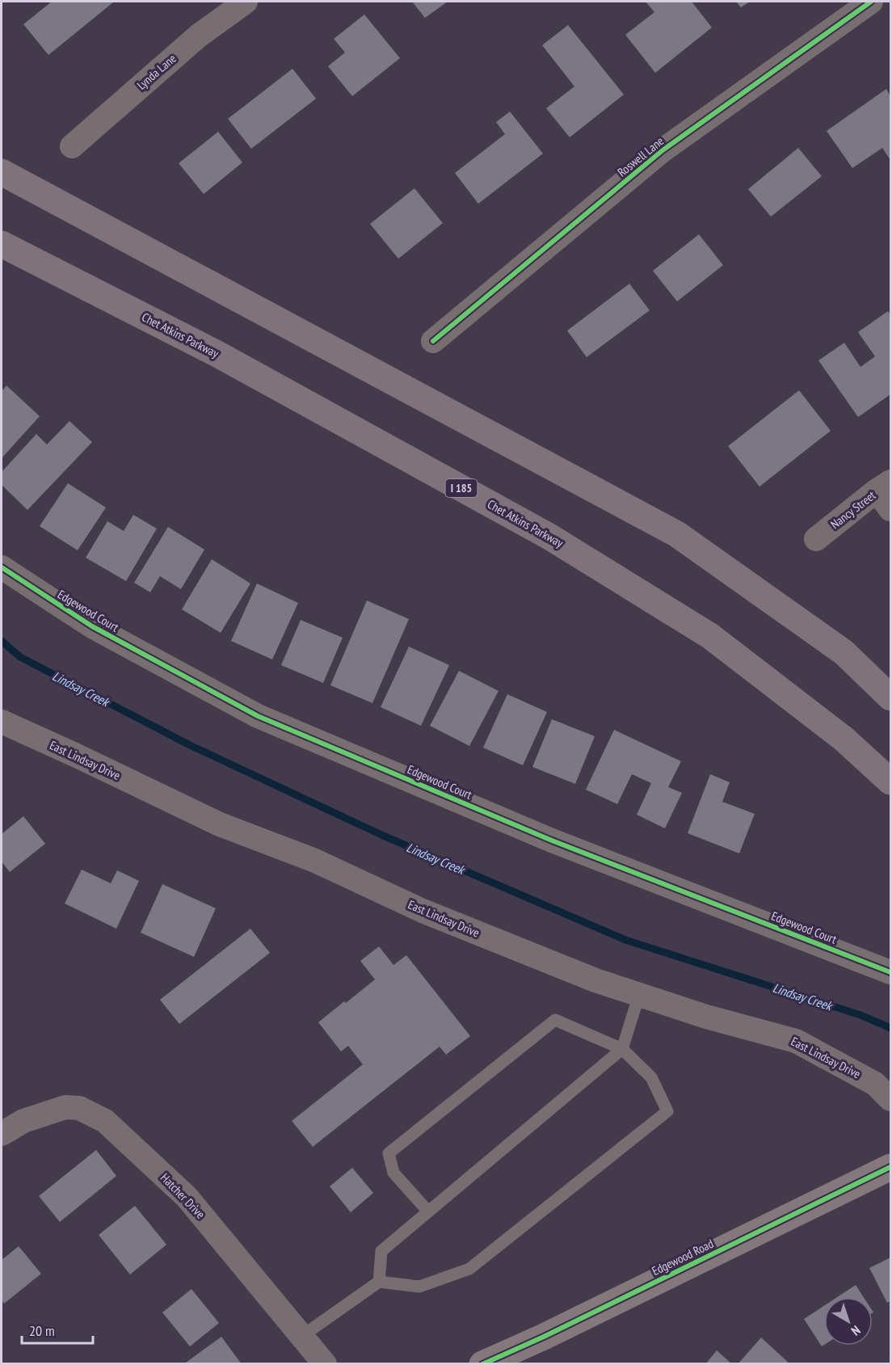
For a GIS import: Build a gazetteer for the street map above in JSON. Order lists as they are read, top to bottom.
{
  "streets": {
    "highway": ["Chet Atkins Parkway", "I 185"],
    "street": [
      "Lynda Lane",
      "Roswell Lane",
      "Nancy Street",
      "Edgewood Court",
      "East Lindsay Drive",
      "Hatcher Drive",
      "Edgewood Road"
    ]
  },
  "water": ["Lindsay Creek"],
  "scale_bar": "20 m",
  "north": "bottom right"
}
